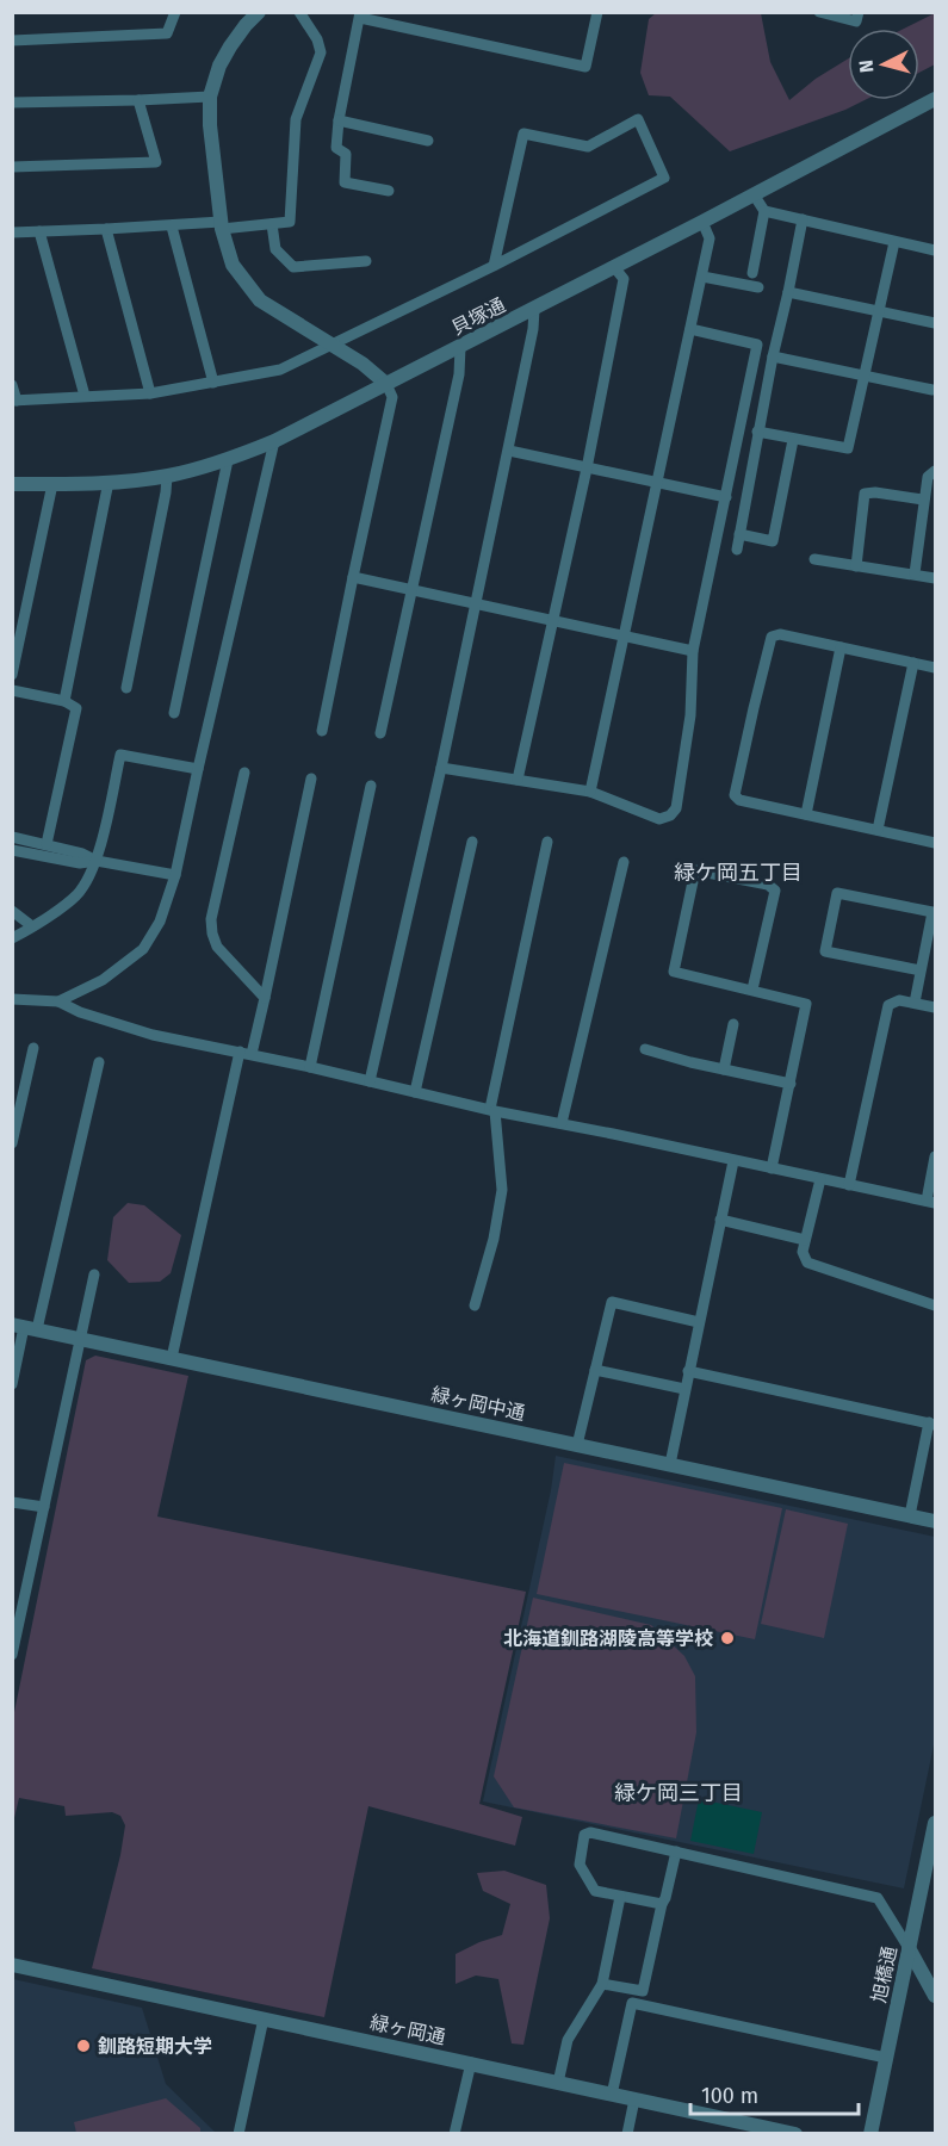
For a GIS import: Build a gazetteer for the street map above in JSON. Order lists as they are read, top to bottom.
{
  "streets": {
    "street": [
      "貝塚通",
      "緑ヶ岡中通",
      "旭橋通",
      "緑ヶ岡通"
    ]
  },
  "districts": ["緑ケ岡五丁目", "緑ケ岡三丁目"],
  "places": ["北海道釧路湖陵高等学校", "釧路短期大学"],
  "scale_bar": "100 m",
  "north": "left"
}
